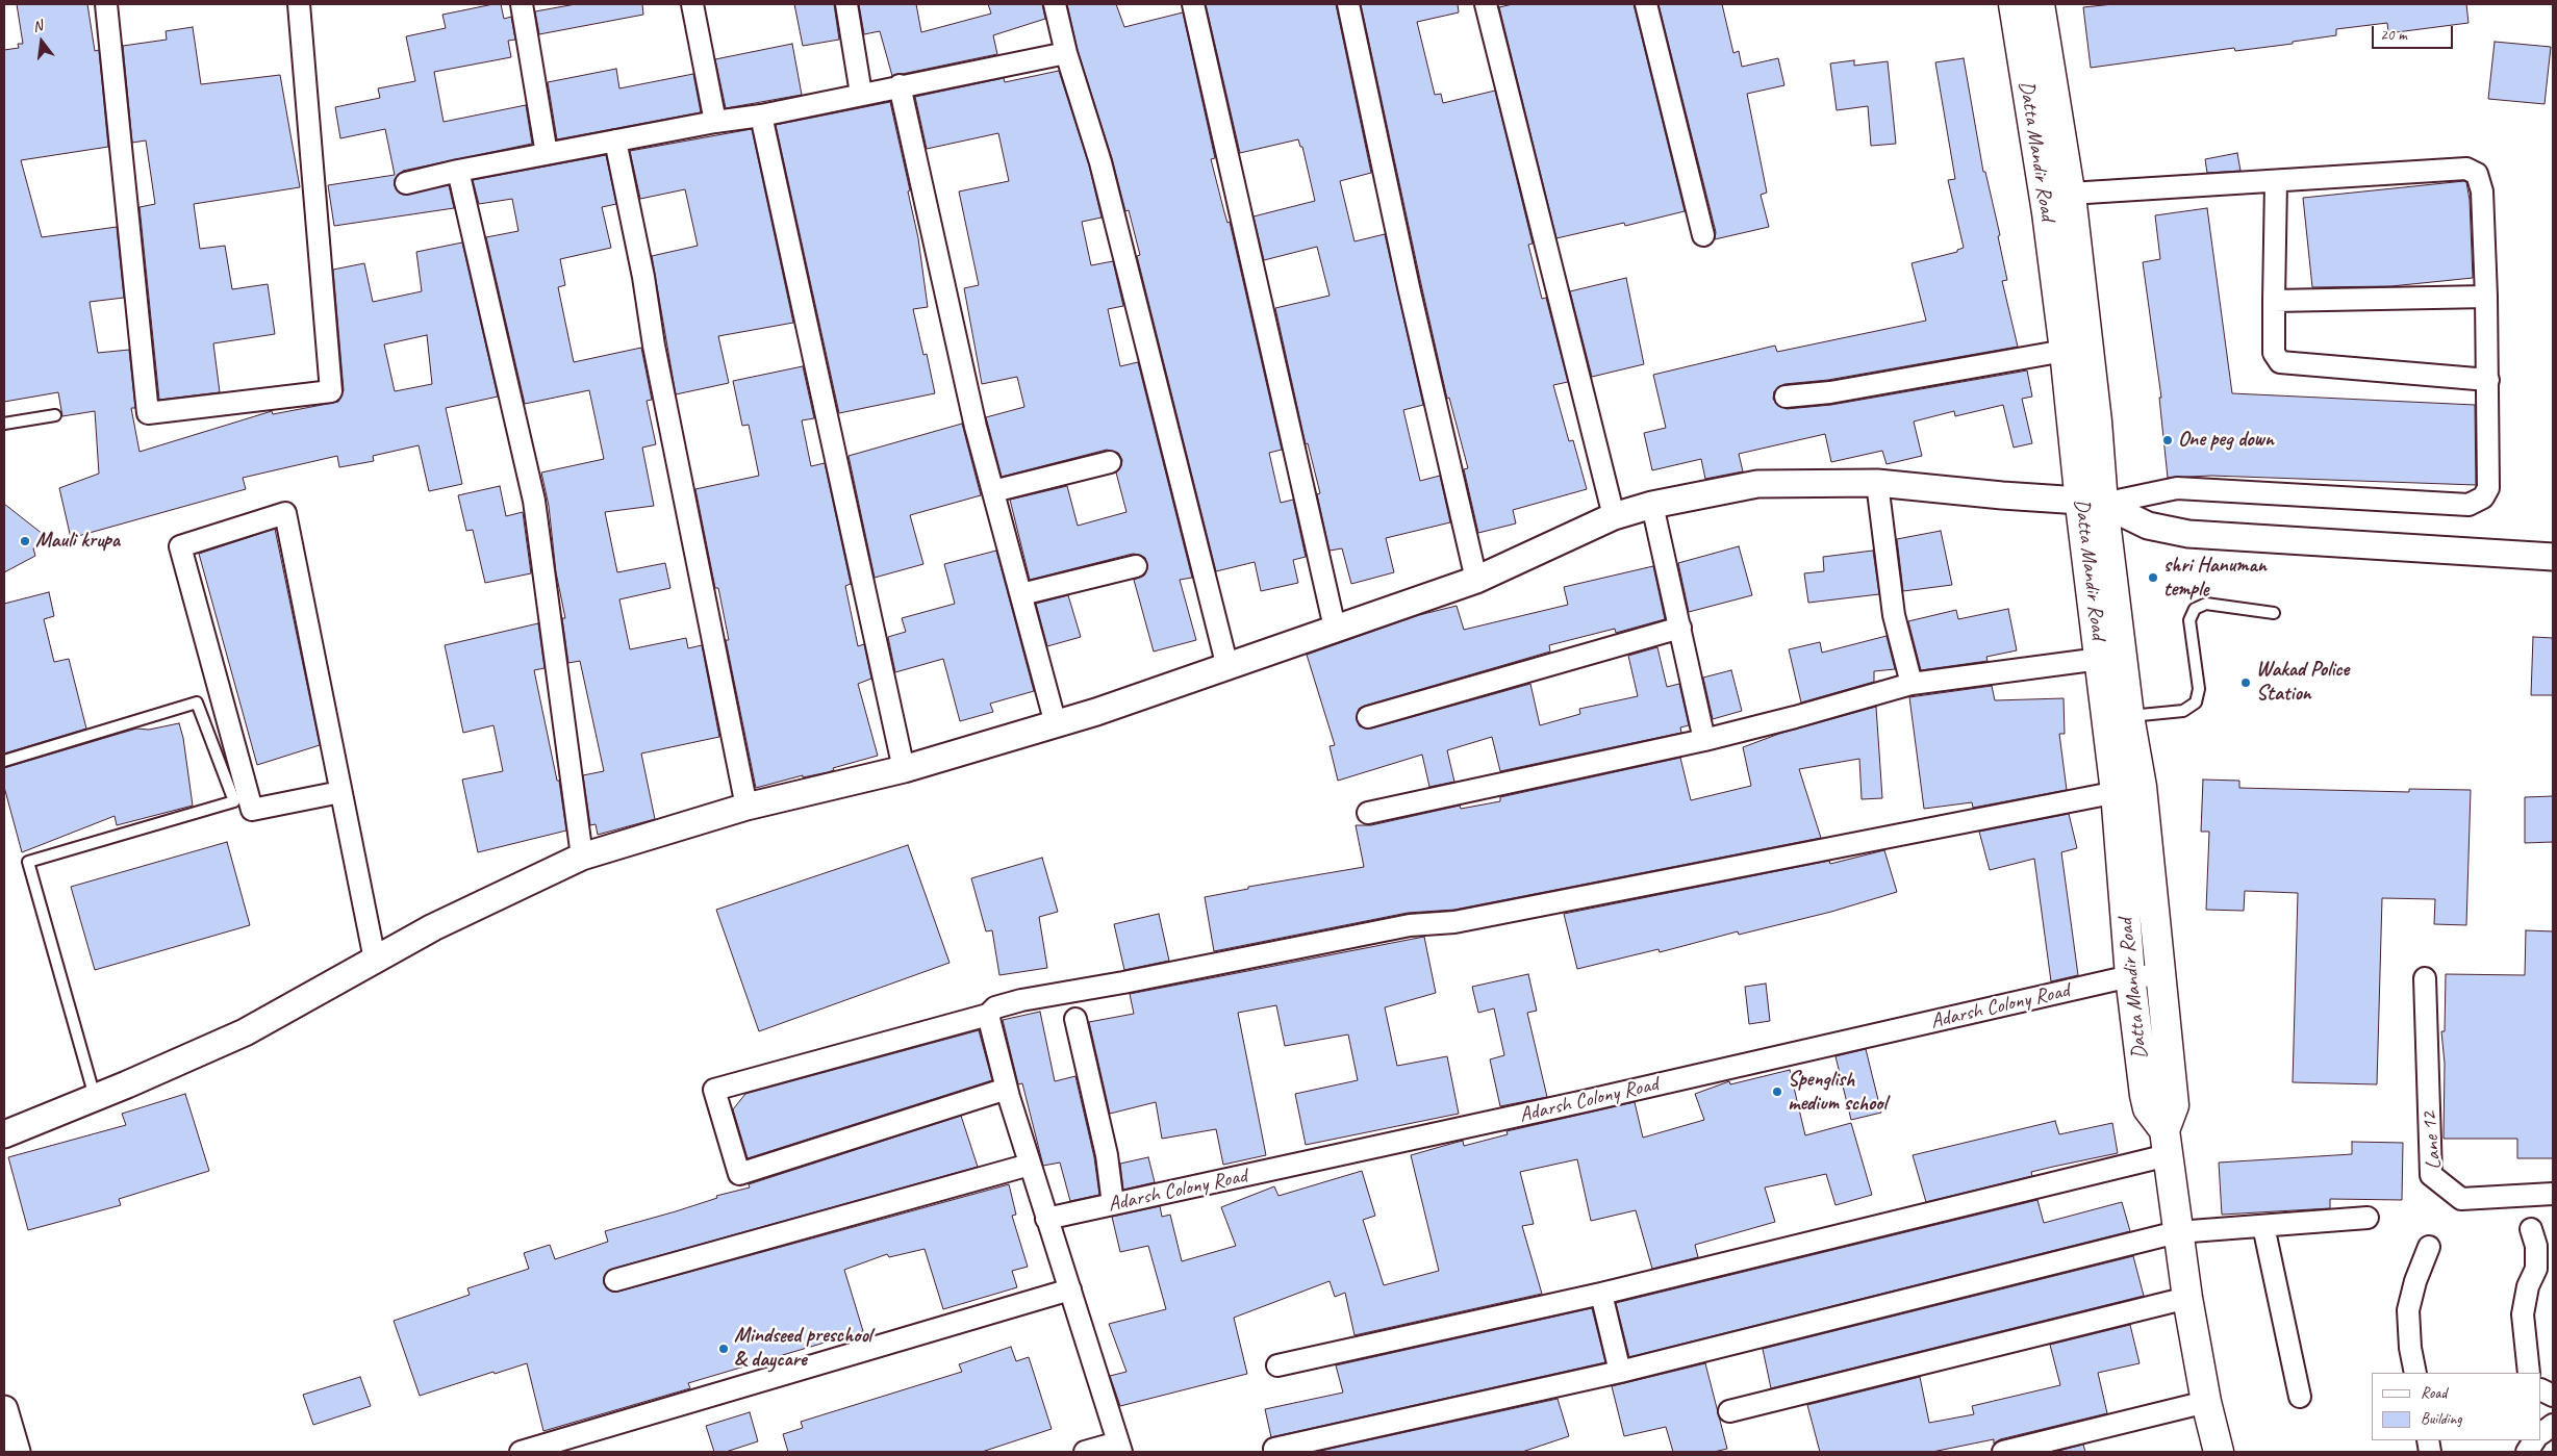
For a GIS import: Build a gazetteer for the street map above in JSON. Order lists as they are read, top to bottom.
{
  "streets": {
    "main road": ["Datta Mandir Road"],
    "street": ["Adarsh Colony Road", "Lane 12"]
  },
  "crossings": [
    ["Datta Mandir Road", "Adarsh Colony Road"]
  ],
  "places": [
    "One peg down",
    "Mauli krupa",
    "shri Hanuman temple",
    "Wakad Police Station",
    "Spenglish medium school",
    "Mindseed preschool & daycare"
  ],
  "legend": ["Road", "Building"],
  "scale_bar": "20 m",
  "north": "top"
}
